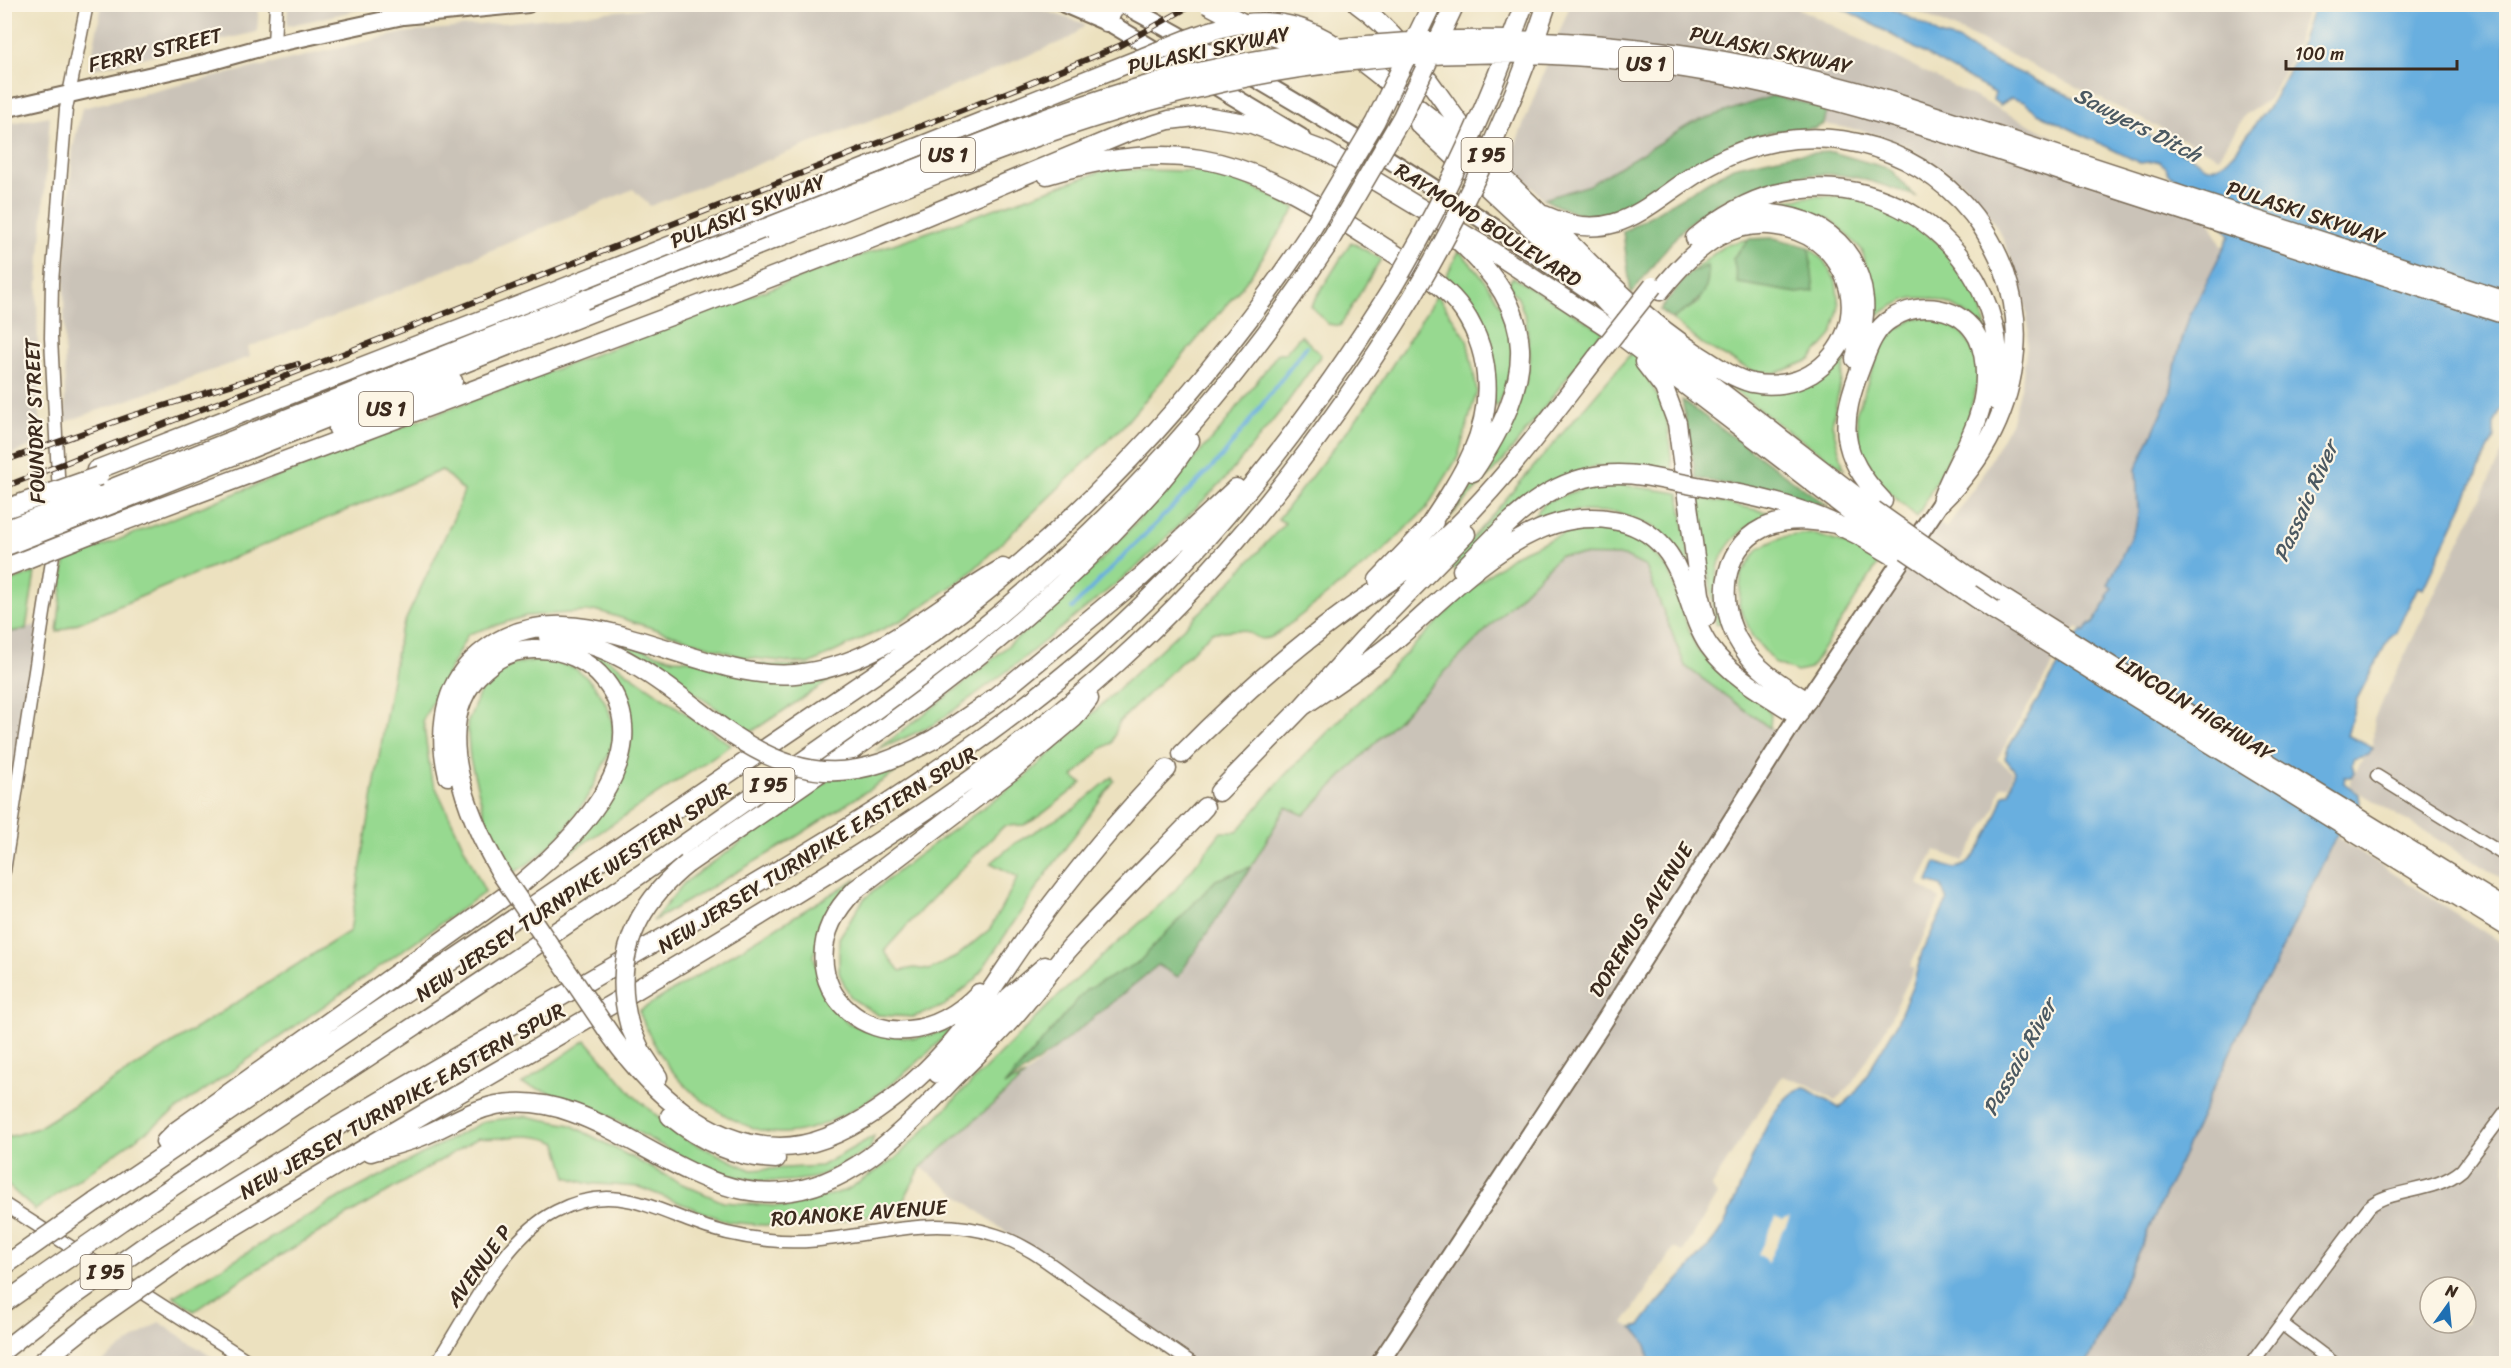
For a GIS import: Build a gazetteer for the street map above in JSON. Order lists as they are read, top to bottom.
{
  "streets": {
    "highway": [
      "PULASKI SKYWAY",
      "US 1",
      "I 95",
      "RAYMOND BOULEVARD",
      "LINCOLN HIGHWAY",
      "NEW JERSEY TURNPIKE EASTERN SPUR",
      "NEW JERSEY TURNPIKE WESTERN SPUR"
    ],
    "main road": ["FERRY STREET", "DOREMUS AVENUE"],
    "street": ["FOUNDRY STREET", "ROANOKE AVENUE", "AVENUE P"]
  },
  "crossings": [
    ["FERRY STREET", "FOUNDRY STREET"],
    ["PULASKI SKYWAY", "US 1"],
    ["RAYMOND BOULEVARD", "LINCOLN HIGHWAY"],
    ["ROANOKE AVENUE", "AVENUE P"]
  ],
  "water": ["Sawyers Ditch", "Passaic River"],
  "scale_bar": "100 m",
  "north": "top"
}
